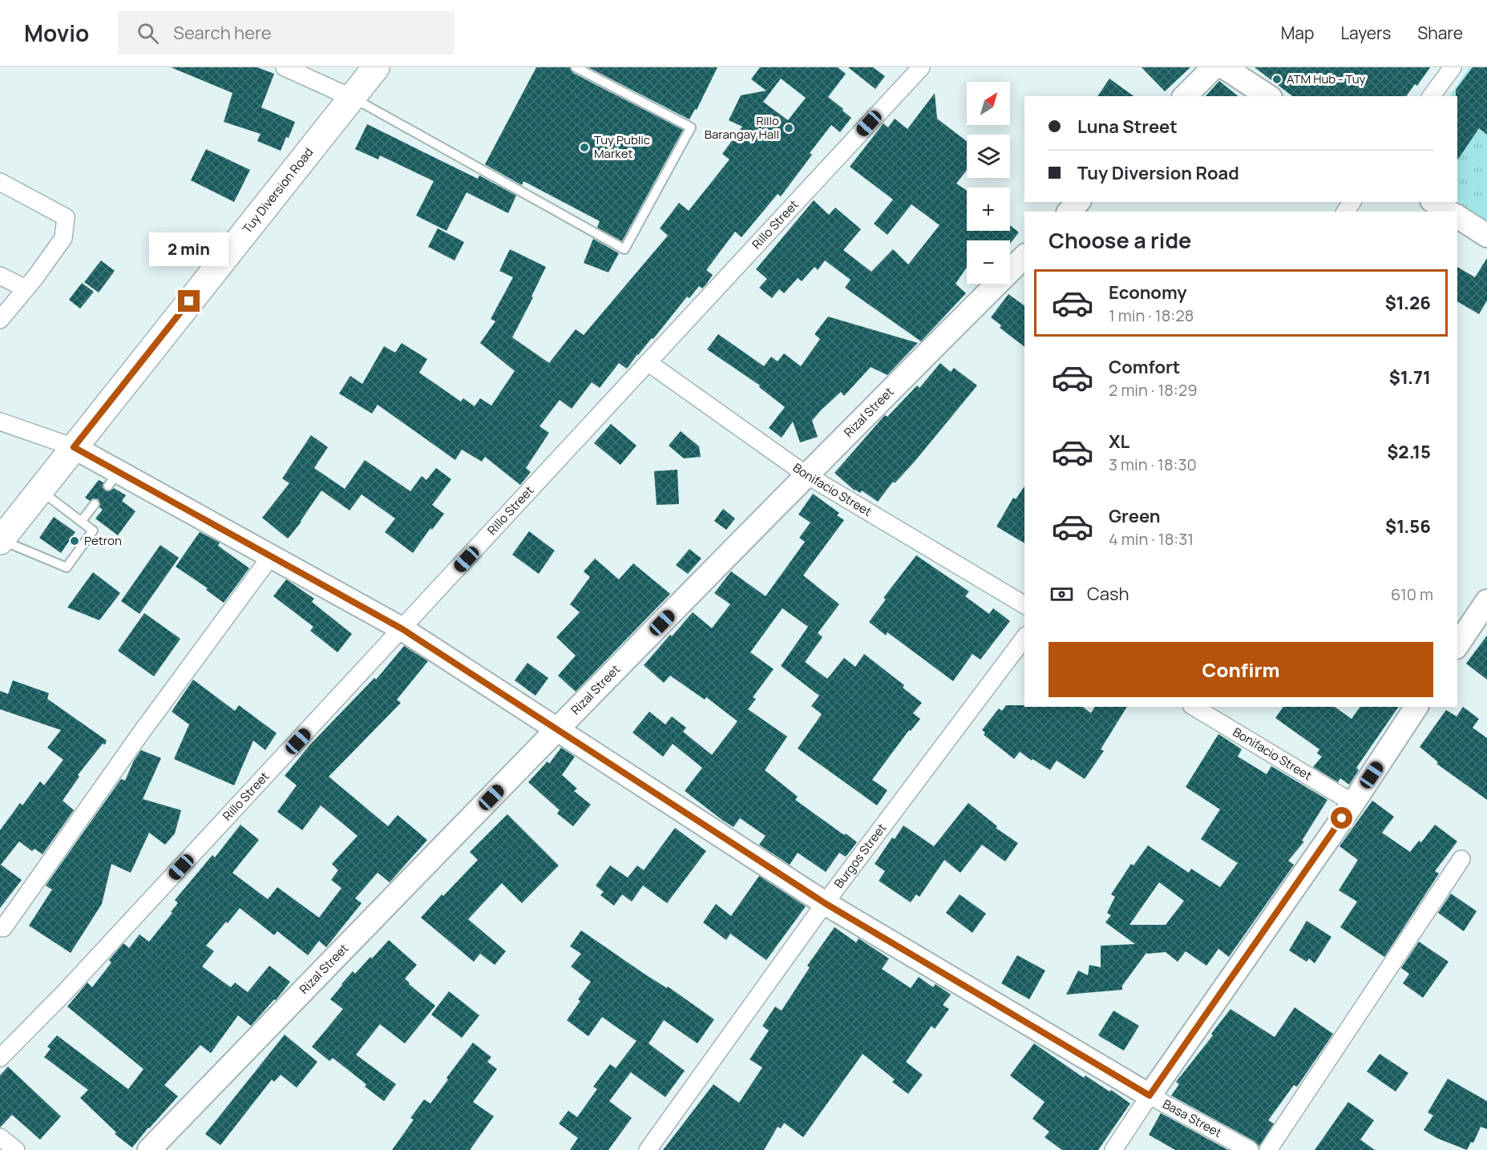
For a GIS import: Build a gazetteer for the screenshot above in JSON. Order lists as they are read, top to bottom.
{
  "streets": {
    "main road": ["Tuy Diversion Road"],
    "street": [
      "Rillo Street",
      "Rizal Street",
      "Bonifacio Street",
      "Burgos Street",
      "Basa Street"
    ]
  },
  "crossings": [
    ["Tuy Diversion Road", "Basa Street"],
    ["Rillo Street", "Bonifacio Street"],
    ["Rillo Street", "Basa Street"],
    ["Rizal Street", "Bonifacio Street"],
    ["Rizal Street", "Basa Street"],
    ["Burgos Street", "Basa Street"]
  ],
  "places": [
    "ATM Hub - Tuy",
    "Rillo Barangay Hall",
    "Tuy Public Market",
    "Petron"
  ],
  "north": "top right",
  "page": {
    "header": "Movio",
    "search": "Search here",
    "nav": ["Map", "Layers", "Share"],
    "map_buttons": ["+", "−"],
    "banner": ["Luna Street", "Tuy Diversion Road"],
    "heading": "Choose a ride",
    "bubble": "2 min",
    "list": [
      {
        "name": "Economy",
        "note": "1 min · 18:28",
        "value": "$1.26"
      },
      {
        "name": "Comfort",
        "note": "2 min · 18:29",
        "value": "$1.71"
      },
      {
        "name": "XL",
        "note": "3 min · 18:30",
        "value": "$2.15"
      },
      {
        "name": "Green",
        "note": "4 min · 18:31",
        "value": "$1.56"
      }
    ],
    "pay": ["Cash", "610 m"],
    "buttons": "Confirm"
  }
}
